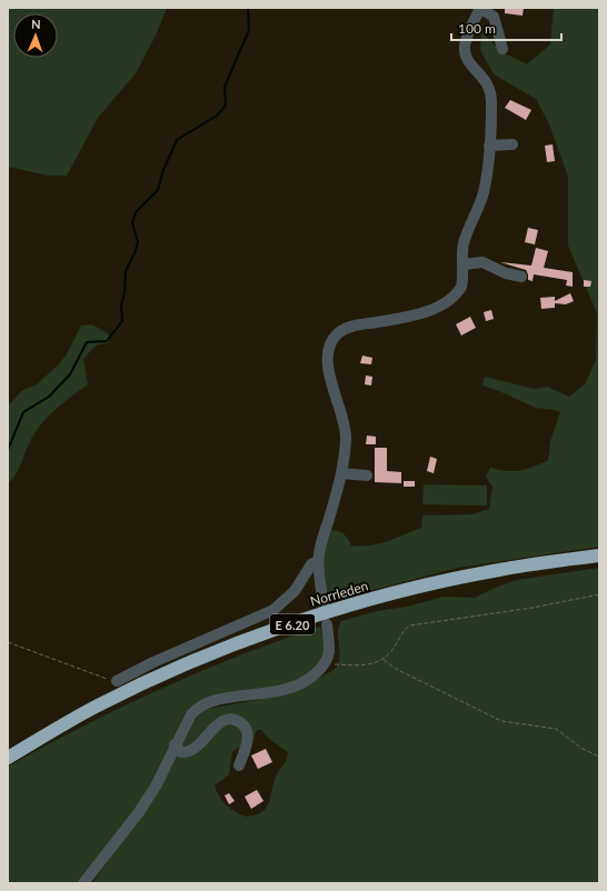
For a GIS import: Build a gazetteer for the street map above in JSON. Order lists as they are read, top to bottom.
{
  "streets": {
    "highway": ["Norrleden", "E 6.20"]
  },
  "scale_bar": "100 m",
  "north": "top"
}
